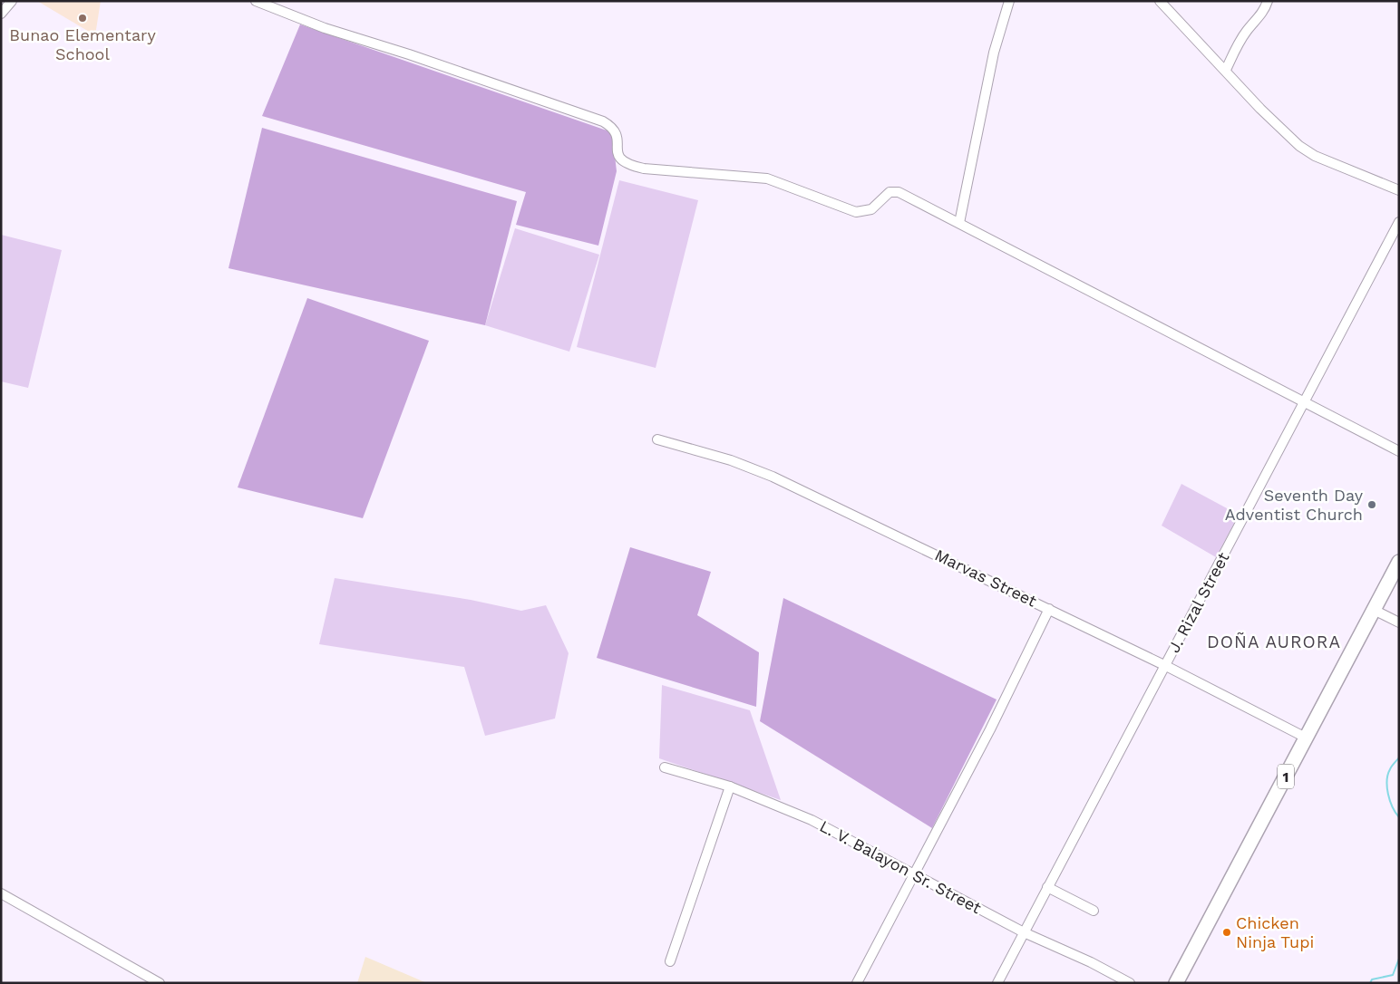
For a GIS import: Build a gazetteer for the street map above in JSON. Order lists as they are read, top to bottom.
{
  "streets": {
    "highway": ["1"],
    "street": ["Marvas Street", "J. Rizal Street", "L. V. Balayon Sr. Street"]
  },
  "crossings": [
    ["Marvas Street", "J. Rizal Street"],
    ["Marvas Street", "1"],
    ["J. Rizal Street", "L. V. Balayon Sr. Street"]
  ],
  "districts": ["DOÑA AURORA"],
  "places": ["Bunao Elementary School", "Seventh Day Adventist Church", "Chicken Ninja Tupi"]
}
